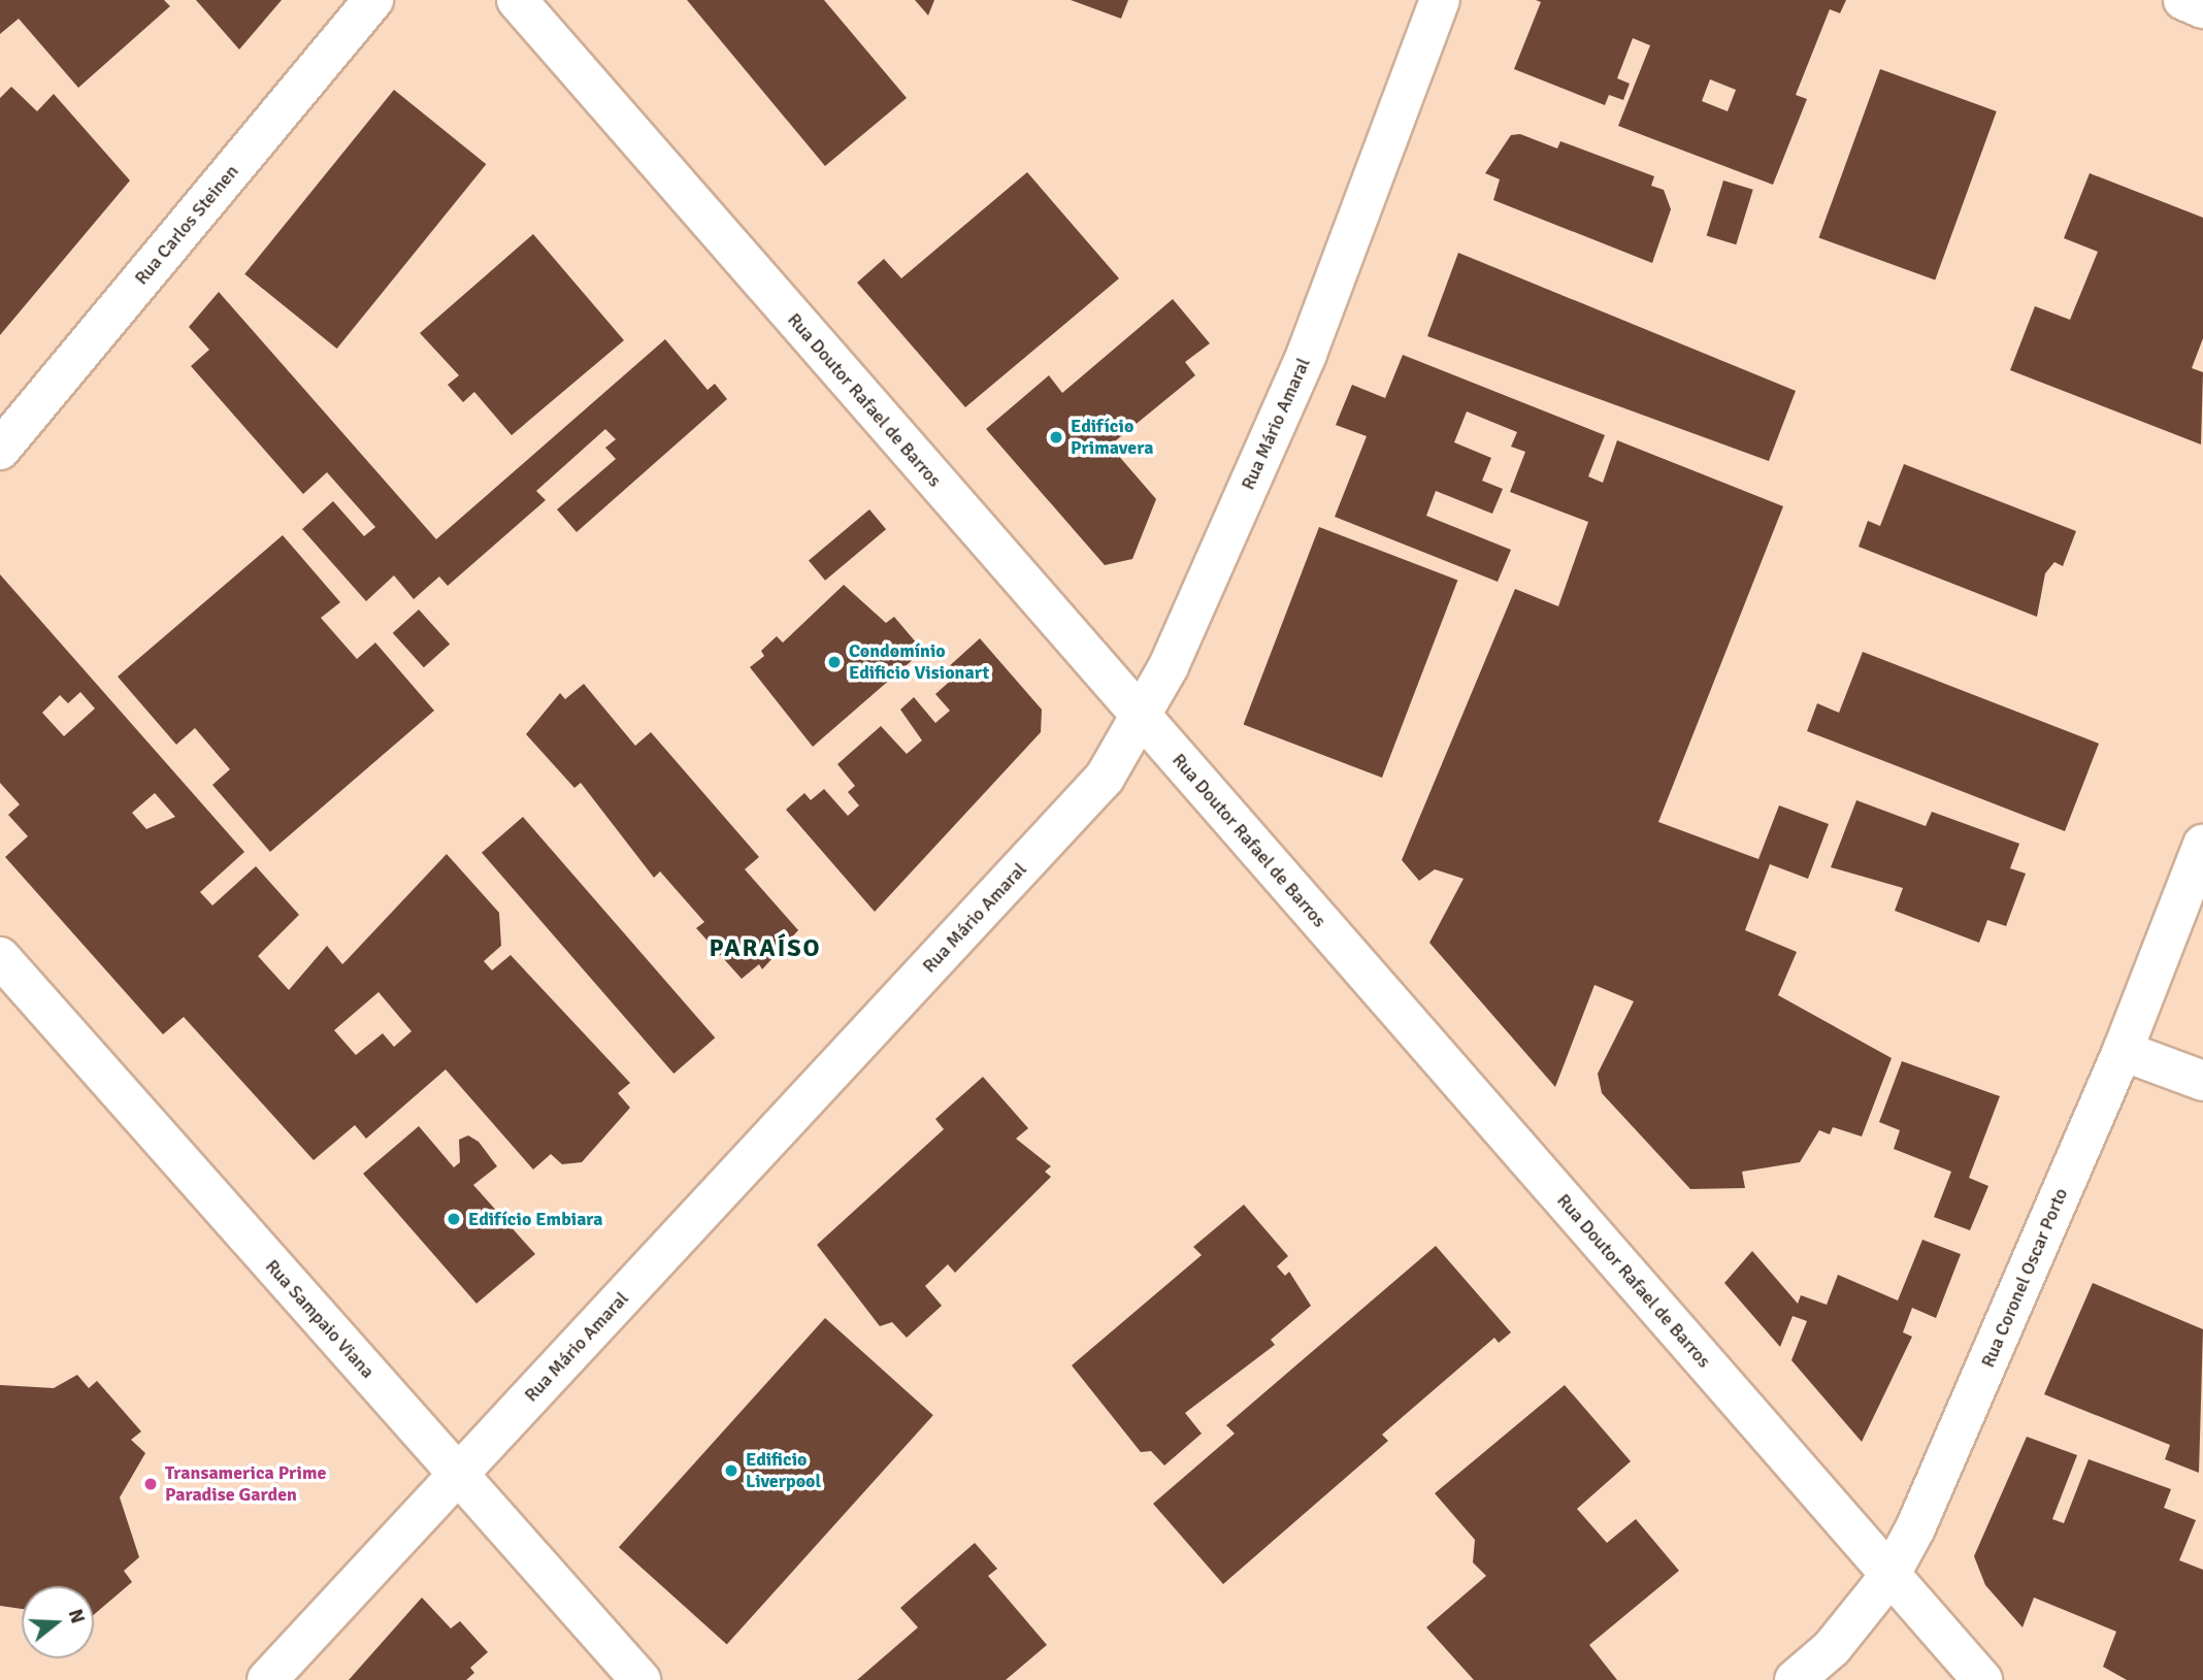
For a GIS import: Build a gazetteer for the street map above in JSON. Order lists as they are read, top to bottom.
{
  "streets": {
    "street": [
      "Rua Carlos Steinen",
      "Rua Doutor Rafael de Barros",
      "Rua Mário Amaral",
      "Rua Coronel Oscar Porto",
      "Rua Sampaio Viana"
    ]
  },
  "crossings": [
    ["Rua Doutor Rafael de Barros", "Rua Mário Amaral"],
    ["Rua Doutor Rafael de Barros", "Rua Coronel Oscar Porto"],
    ["Rua Mário Amaral", "Rua Sampaio Viana"]
  ],
  "districts": ["PARAÍSO"],
  "places": [
    "Edifício Primavera",
    "Condomínio Edificio Visionart",
    "Edifício Embiara",
    "Edificio Liverpool",
    "Transamerica Prime Paradise Garden"
  ],
  "north": "right"
}
